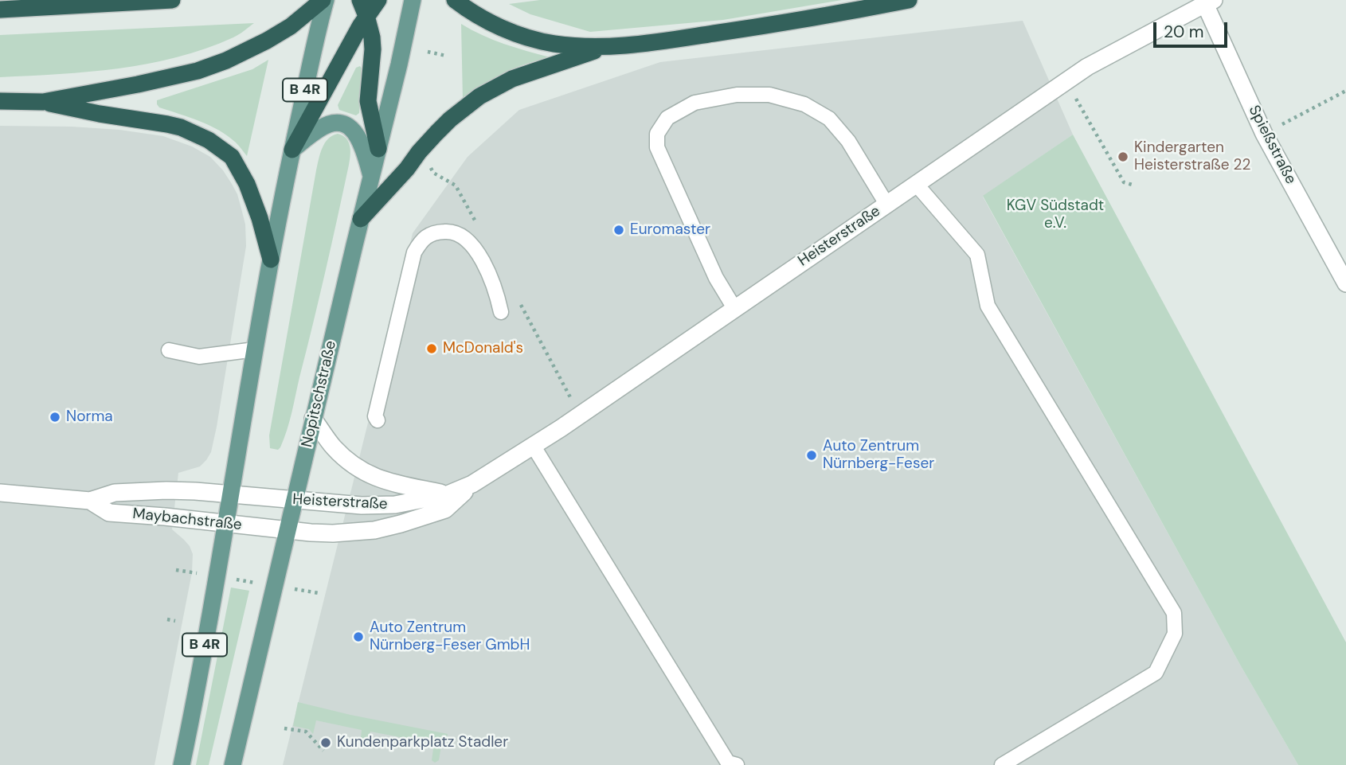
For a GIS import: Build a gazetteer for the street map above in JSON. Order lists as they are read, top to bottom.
{
  "streets": {
    "main road": ["B 4R", "Nopitschstraße"],
    "street": ["Spießstraße", "Heisterstraße", "Maybachstraße"]
  },
  "crossings": [
    ["B 4R", "Heisterstraße"],
    ["B 4R", "Maybachstraße"],
    ["Spießstraße", "Heisterstraße"],
    ["Heisterstraße", "Nopitschstraße"],
    ["Heisterstraße", "Maybachstraße"],
    ["Nopitschstraße", "Maybachstraße"]
  ],
  "parks": ["KGV Südstadt e.V."],
  "places": [
    "Kindergarten Heisterstraße 22",
    "Euromaster",
    "McDonald's",
    "Norma",
    "Auto Zentrum Nürnberg-Feser",
    "Auto Zentrum Nürnberg-Feser GmbH",
    "Kundenparkplatz Stadler"
  ],
  "scale_bar": "20 m"
}
